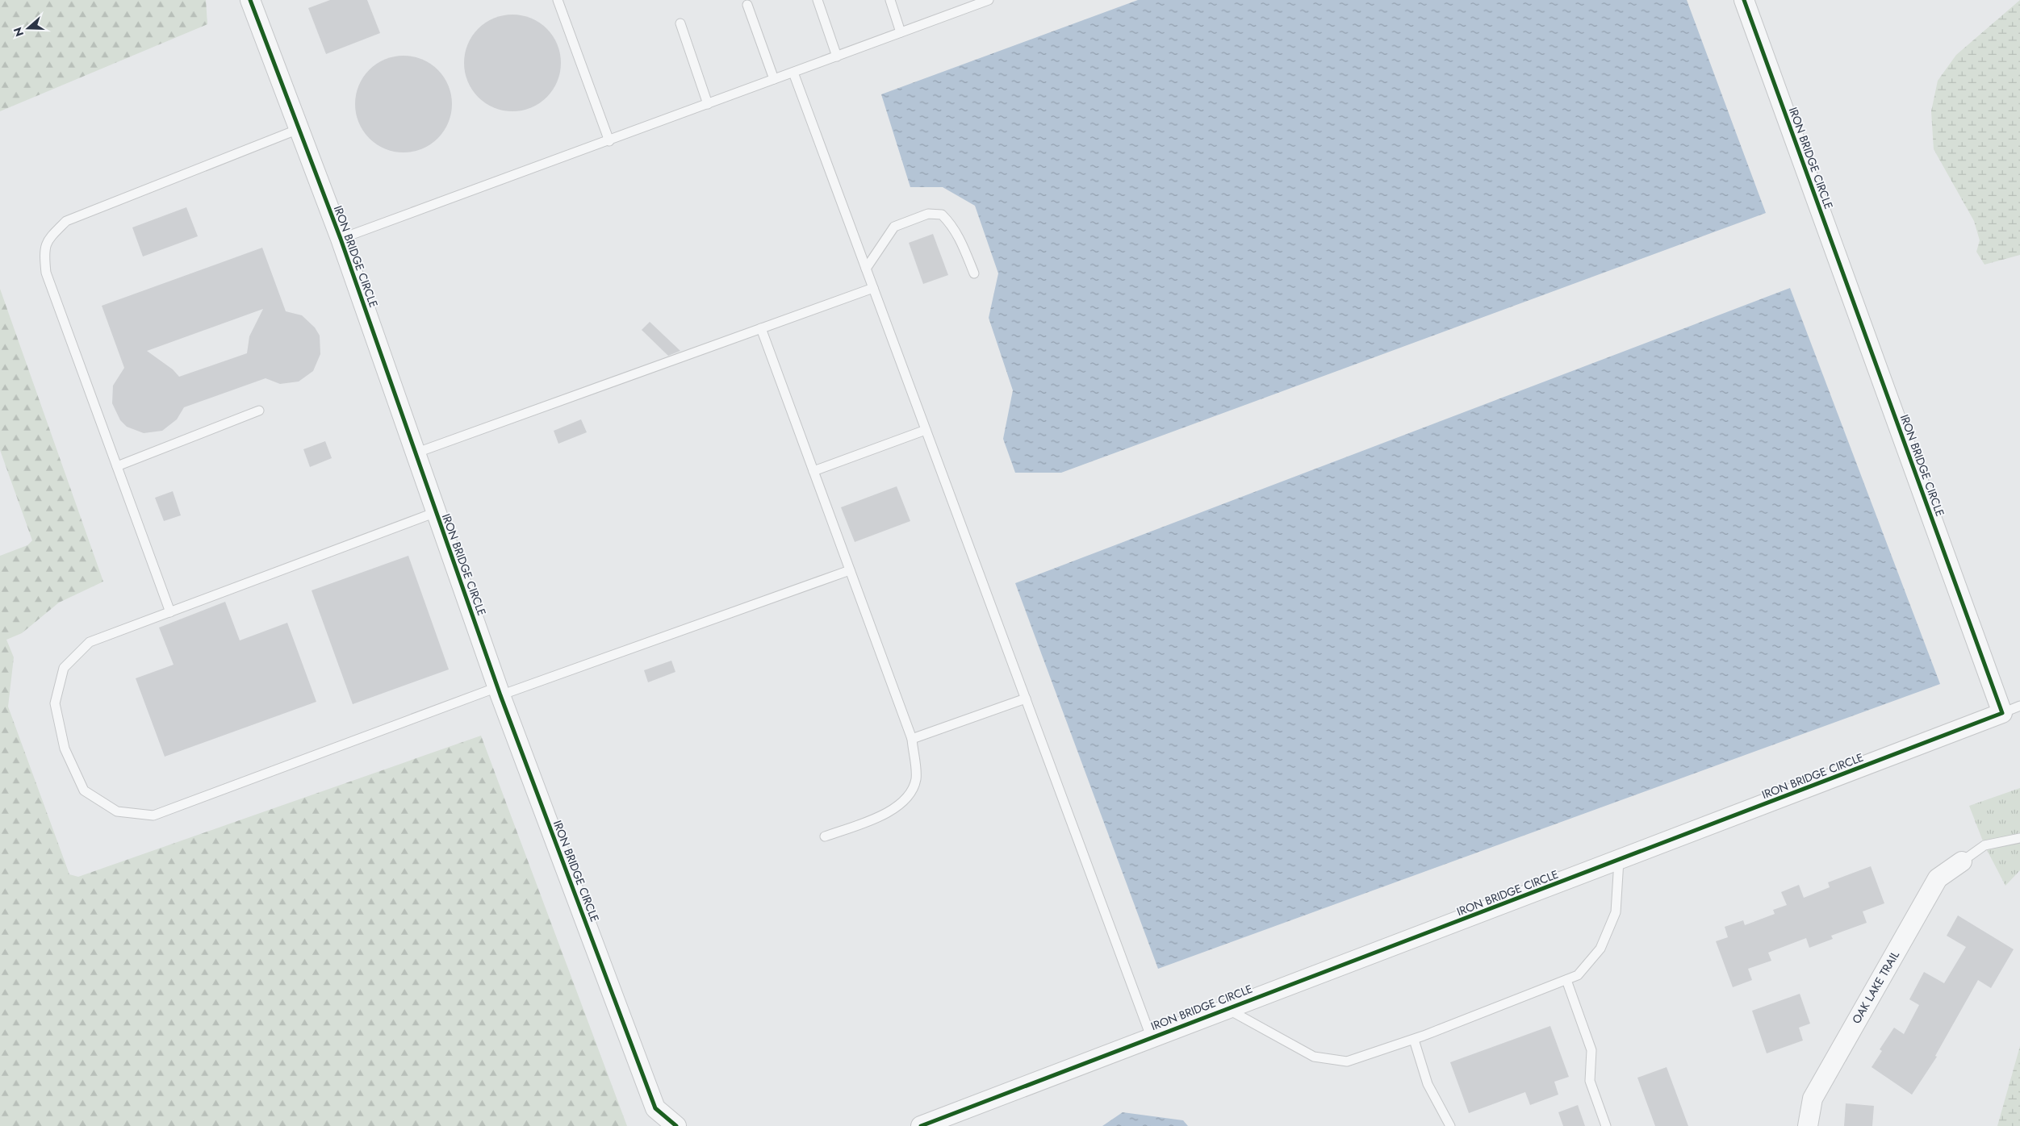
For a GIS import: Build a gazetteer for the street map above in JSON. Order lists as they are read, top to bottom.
{
  "streets": {
    "street": ["IRON BRIDGE CIRCLE", "OAK LAKE TRAIL"]
  },
  "north": "left"
}
